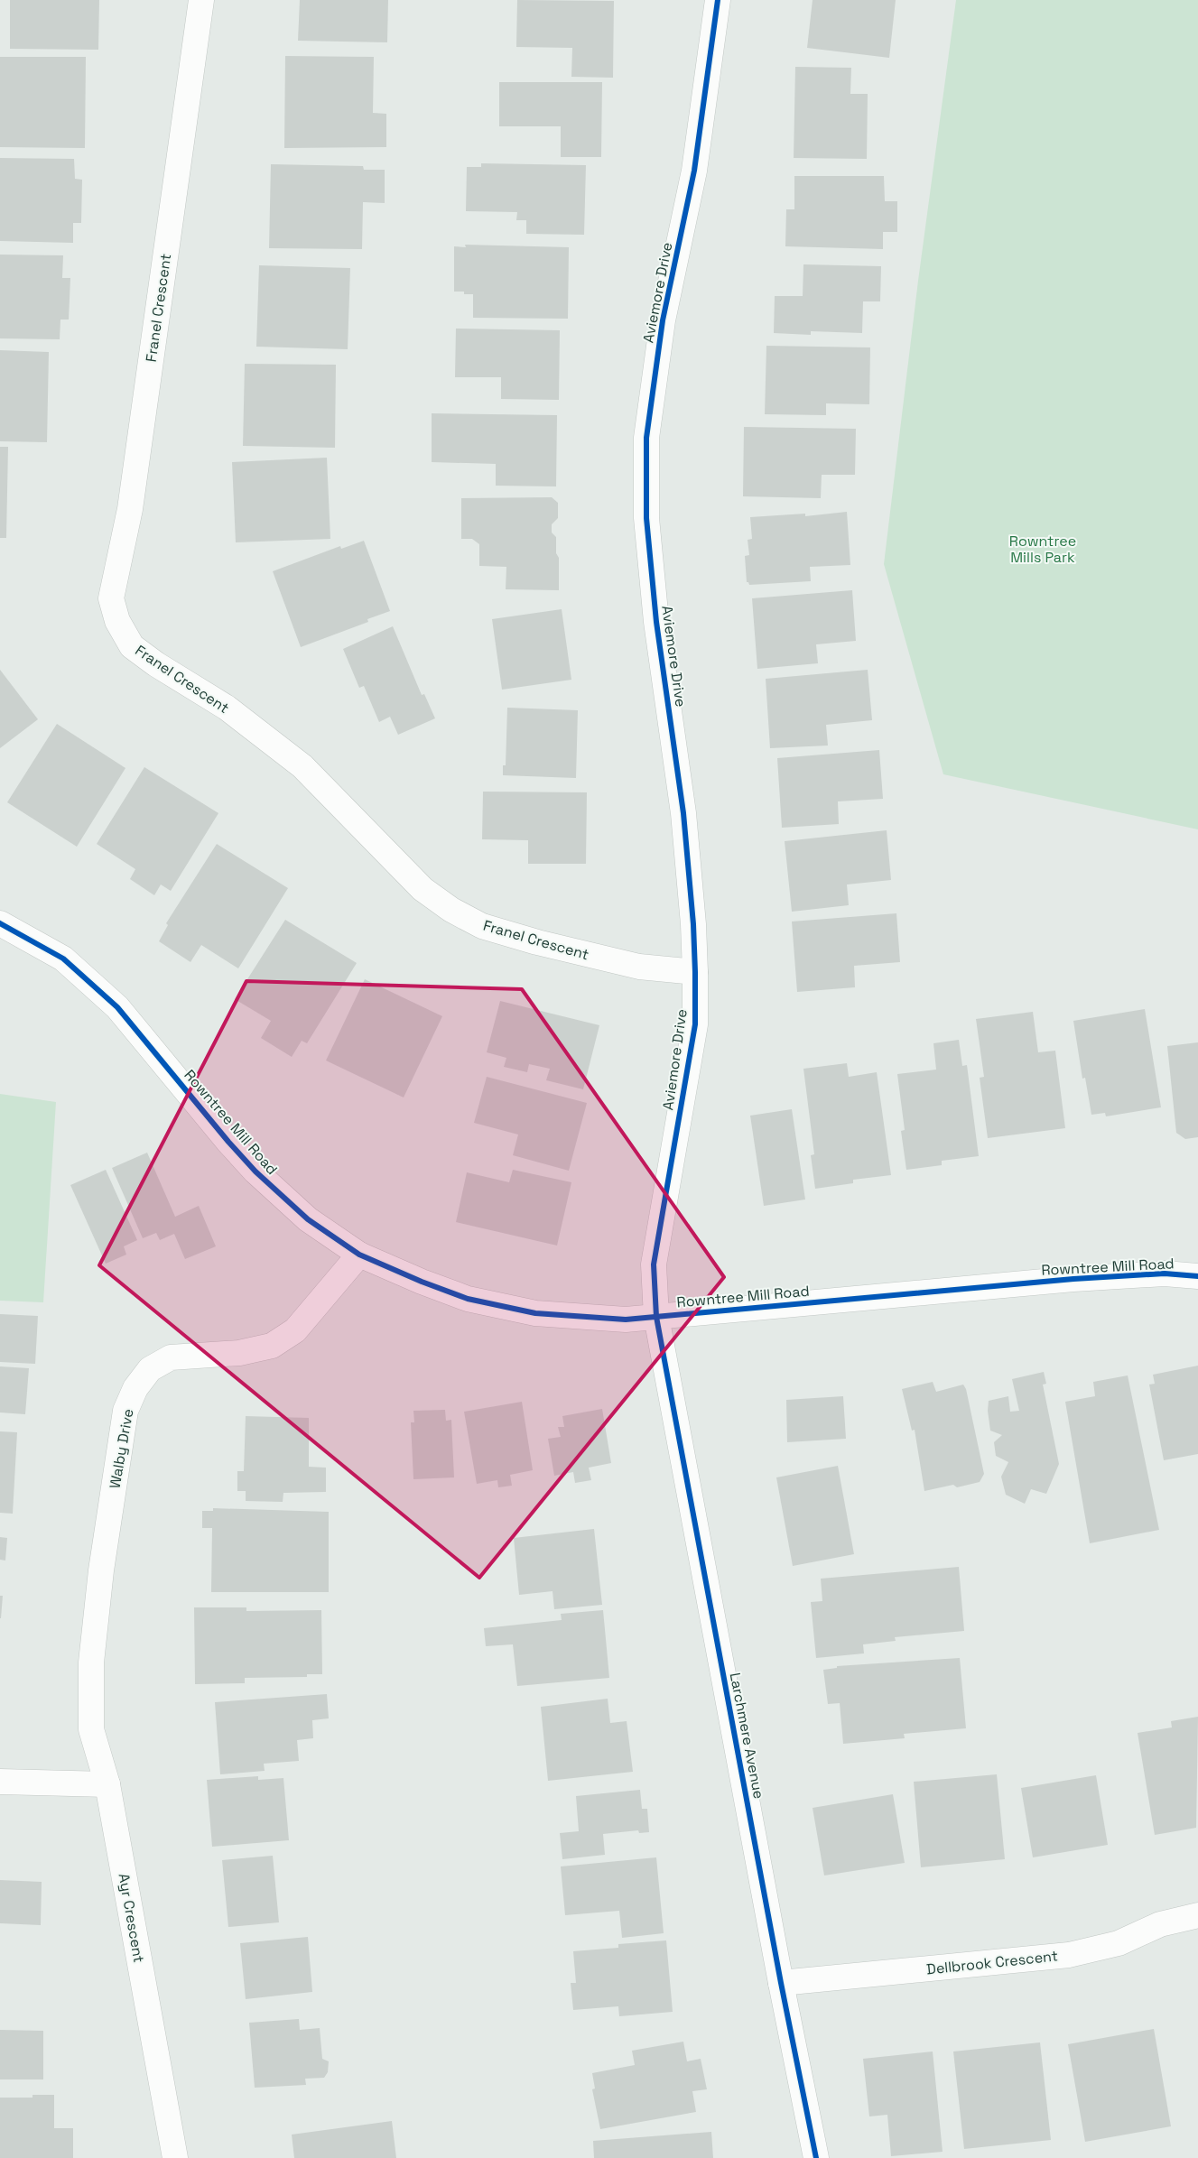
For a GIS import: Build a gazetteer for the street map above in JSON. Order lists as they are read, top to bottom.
{
  "streets": {
    "street": [
      "Aviemore Drive",
      "Franel Crescent",
      "Rowntree Mill Road",
      "Walby Drive",
      "Larchmere Avenue",
      "Ayr Crescent",
      "Dellbrook Crescent"
    ]
  },
  "crossings": [
    ["Aviemore Drive", "Franel Crescent"],
    ["Aviemore Drive", "Rowntree Mill Road"],
    ["Aviemore Drive", "Larchmere Avenue"],
    ["Rowntree Mill Road", "Walby Drive"],
    ["Rowntree Mill Road", "Larchmere Avenue"],
    ["Walby Drive", "Ayr Crescent"],
    ["Larchmere Avenue", "Dellbrook Crescent"]
  ],
  "parks": ["Rowntree Mills Park"]
}
